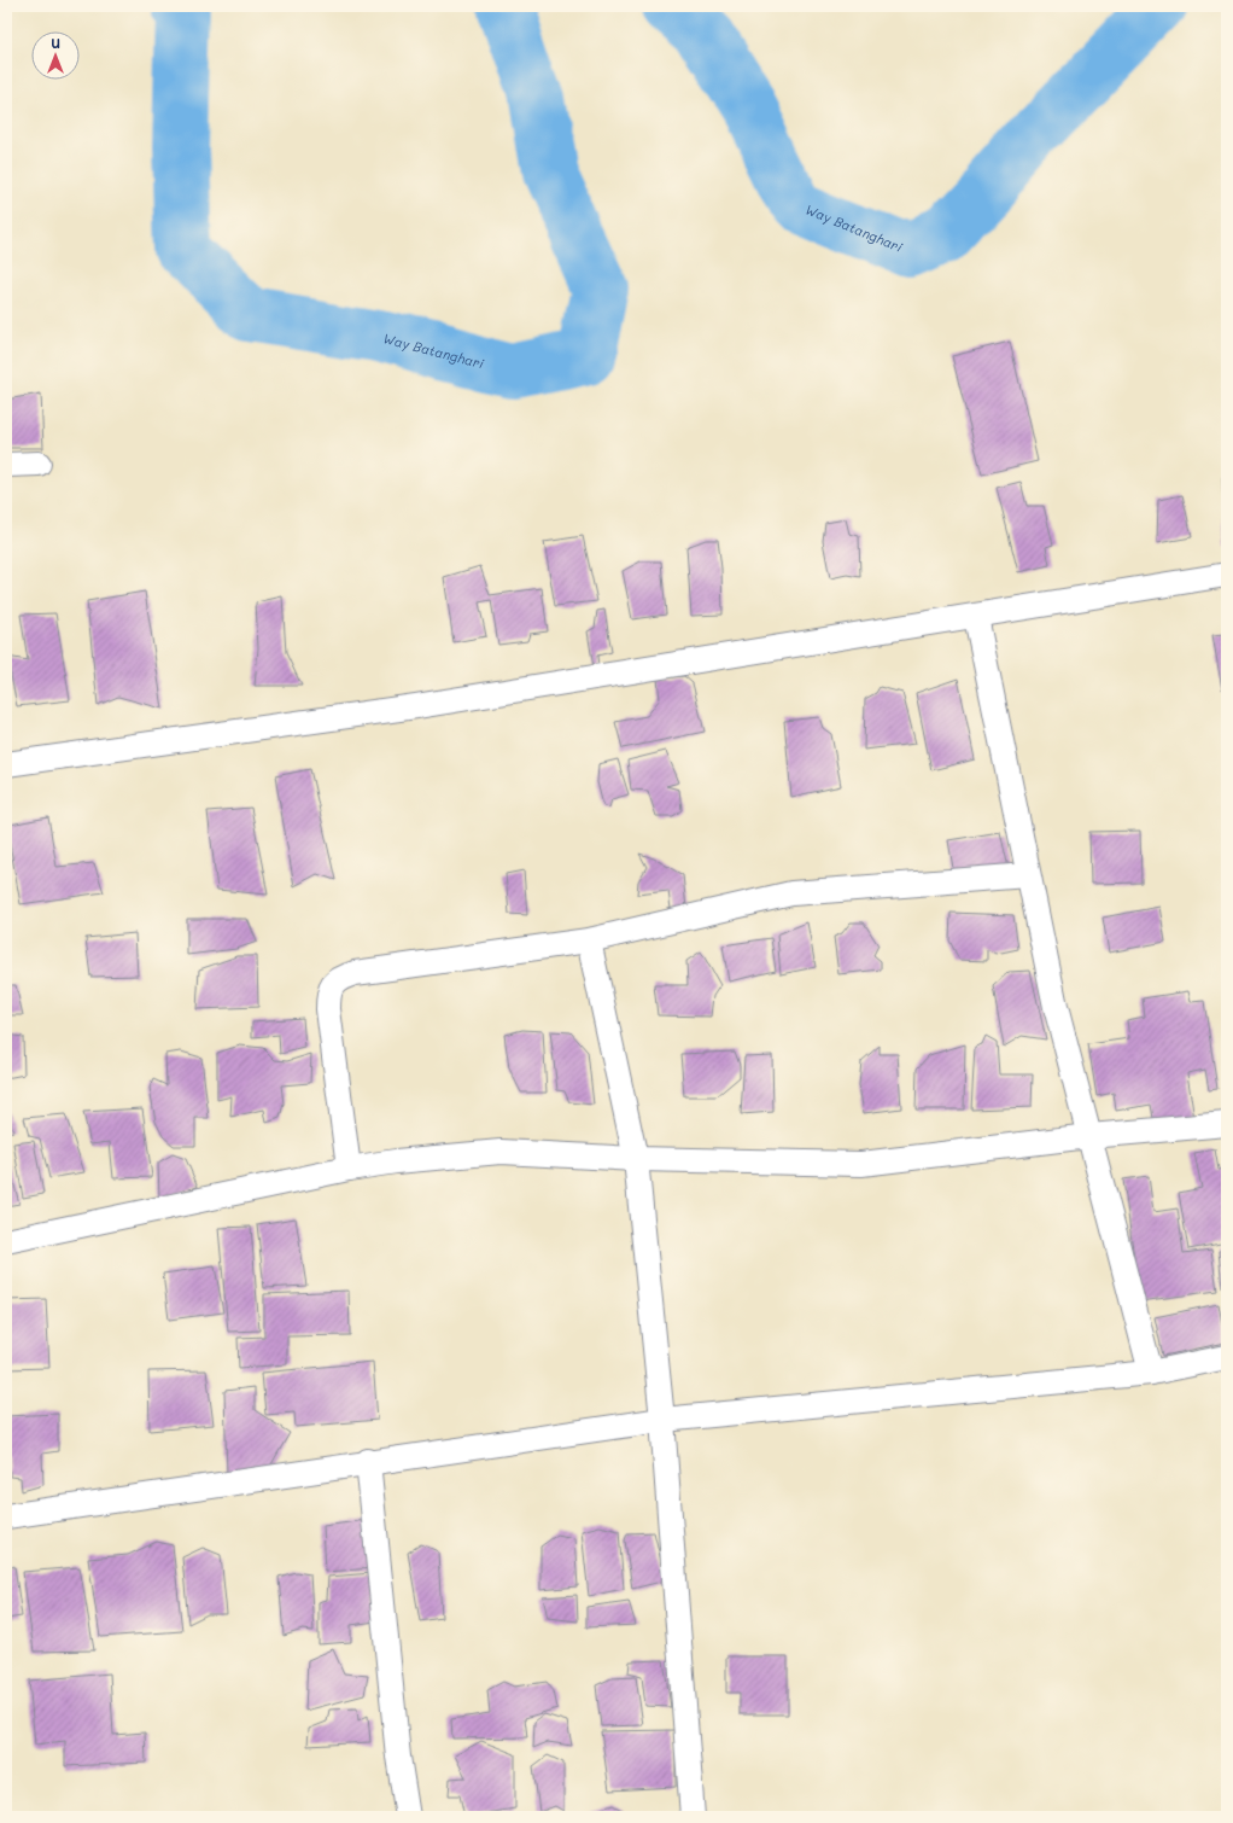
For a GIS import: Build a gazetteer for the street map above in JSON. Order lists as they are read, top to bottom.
{
  "water": ["Way Batanghari"],
  "north": "top"
}
